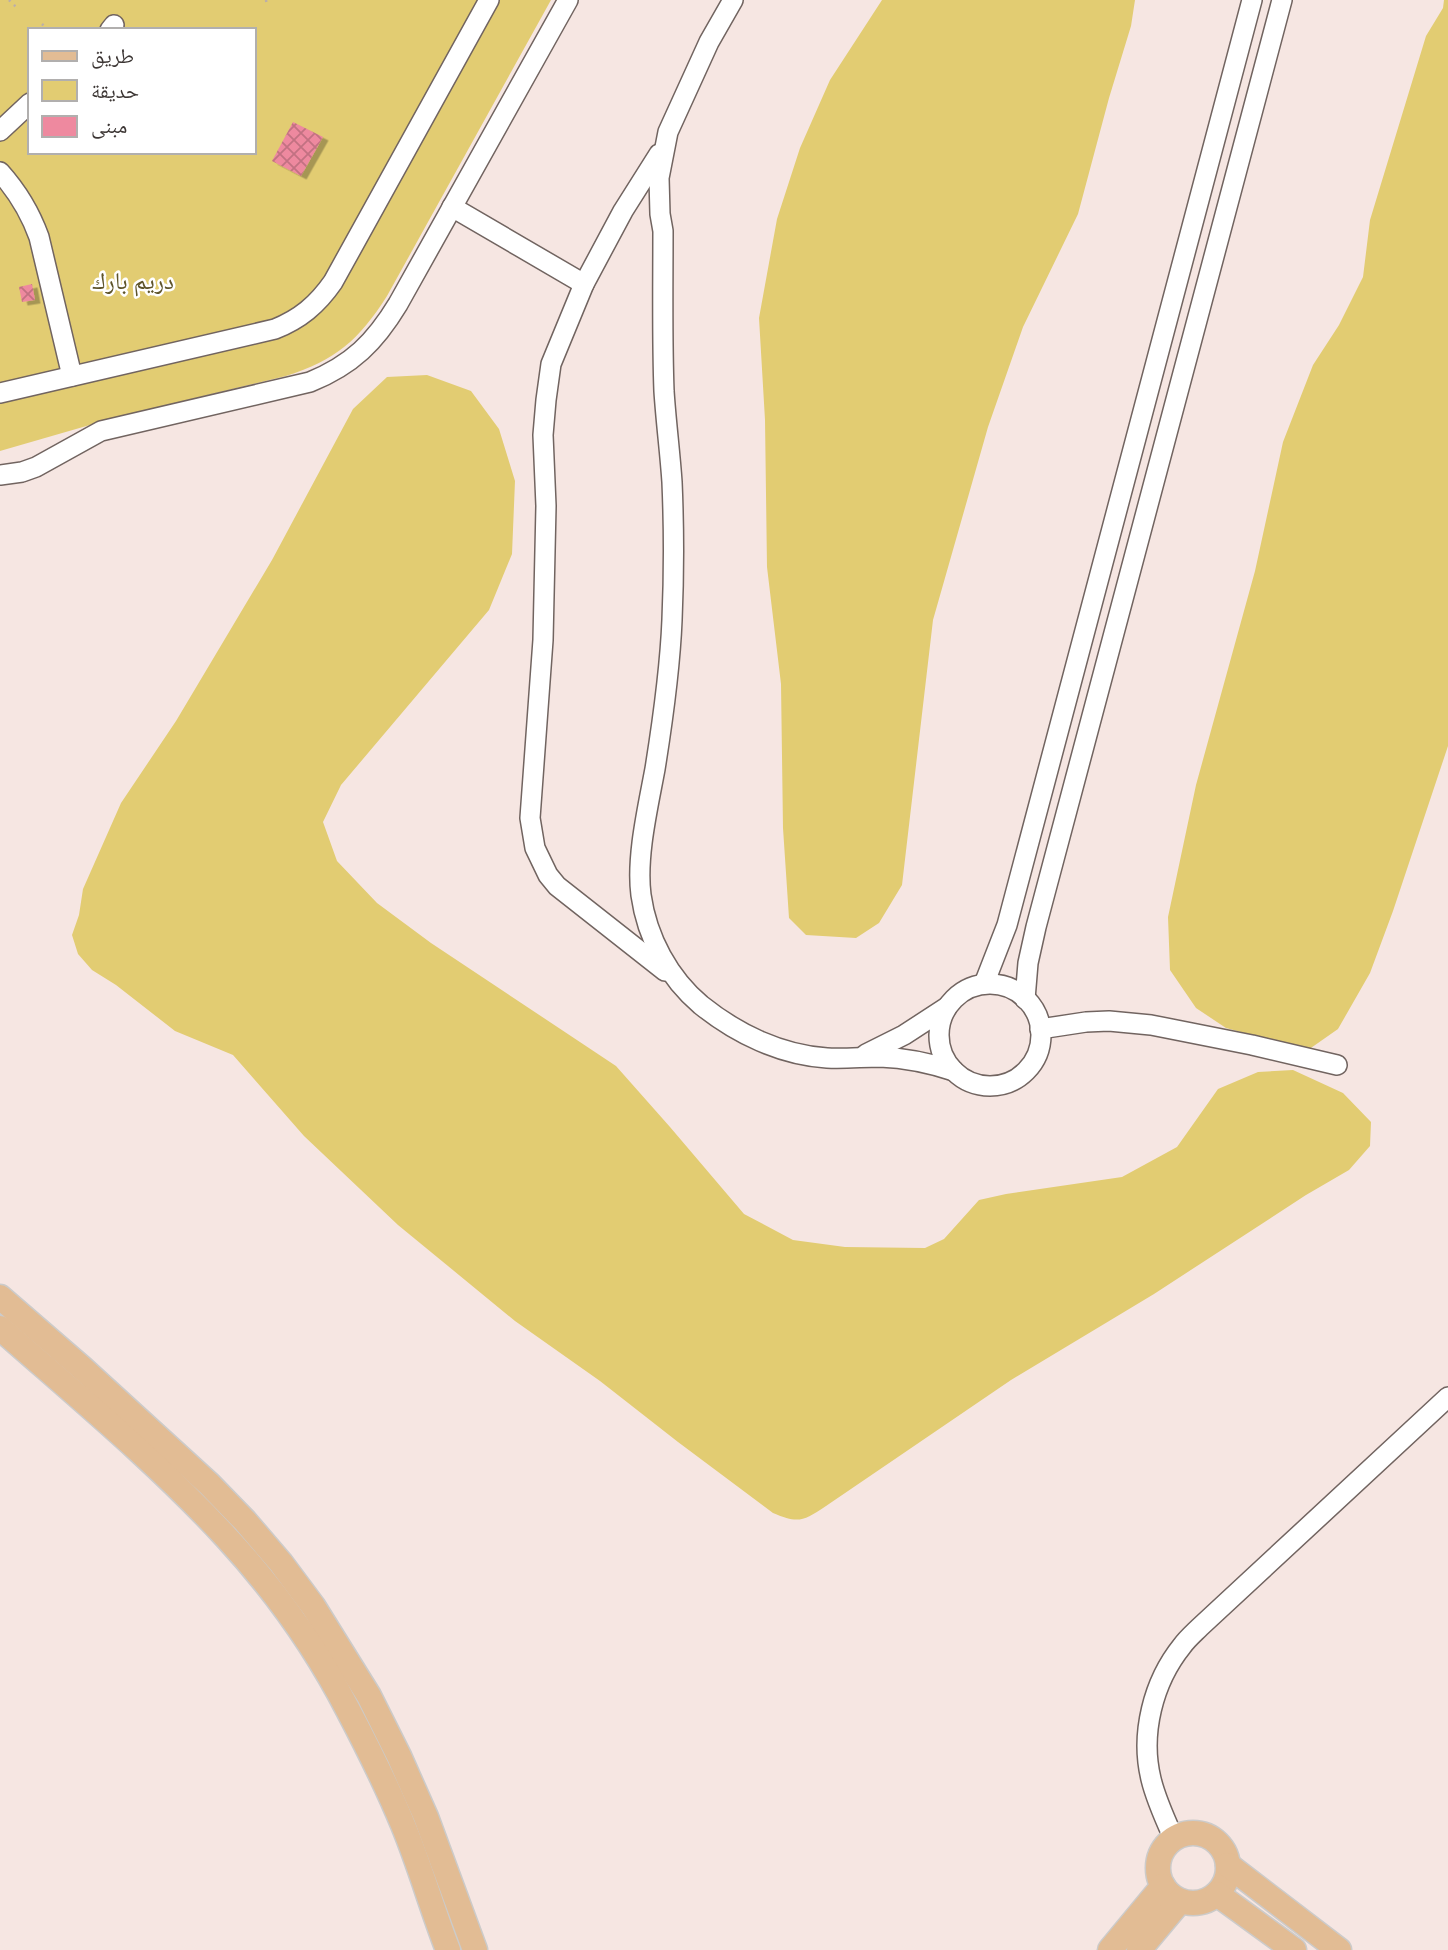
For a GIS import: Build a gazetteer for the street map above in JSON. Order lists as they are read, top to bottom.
{
  "parks": ["دريم بارك"],
  "legend": ["طريق", "حديقة", "مبنى"]
}
